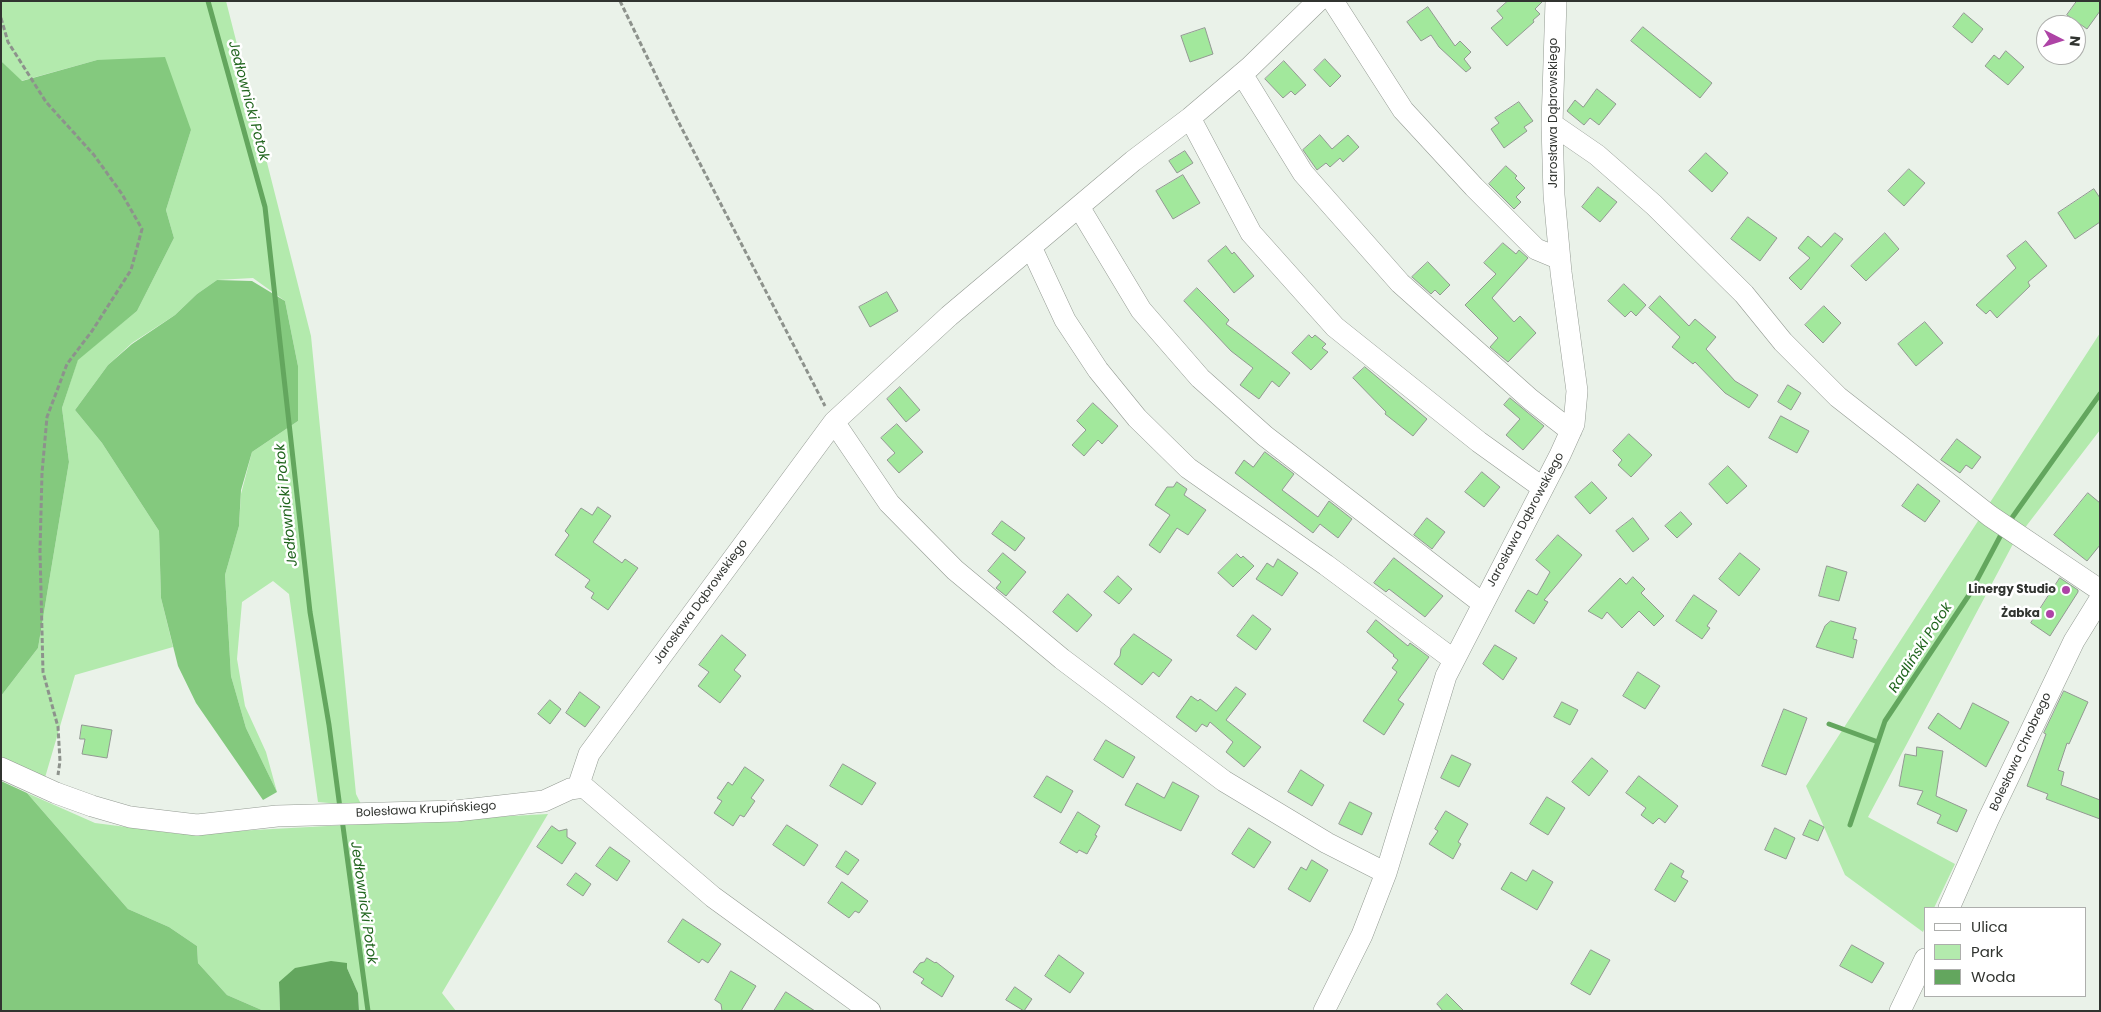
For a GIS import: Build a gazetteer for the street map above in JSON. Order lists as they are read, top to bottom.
{
  "streets": {
    "street": ["Jarosława Dąbrowskiego", "Bolesława Chrobrego", "Bolesława Krupińskiego"]
  },
  "crossings": [
    ["Jarosława Dąbrowskiego", "Bolesława Krupińskiego"]
  ],
  "water": ["Jedłownicki Potok", "Radliński Potok"],
  "places": ["Linergy Studio", "Żabka"],
  "legend": ["Ulica", "Park", "Woda"],
  "north": "right"
}
